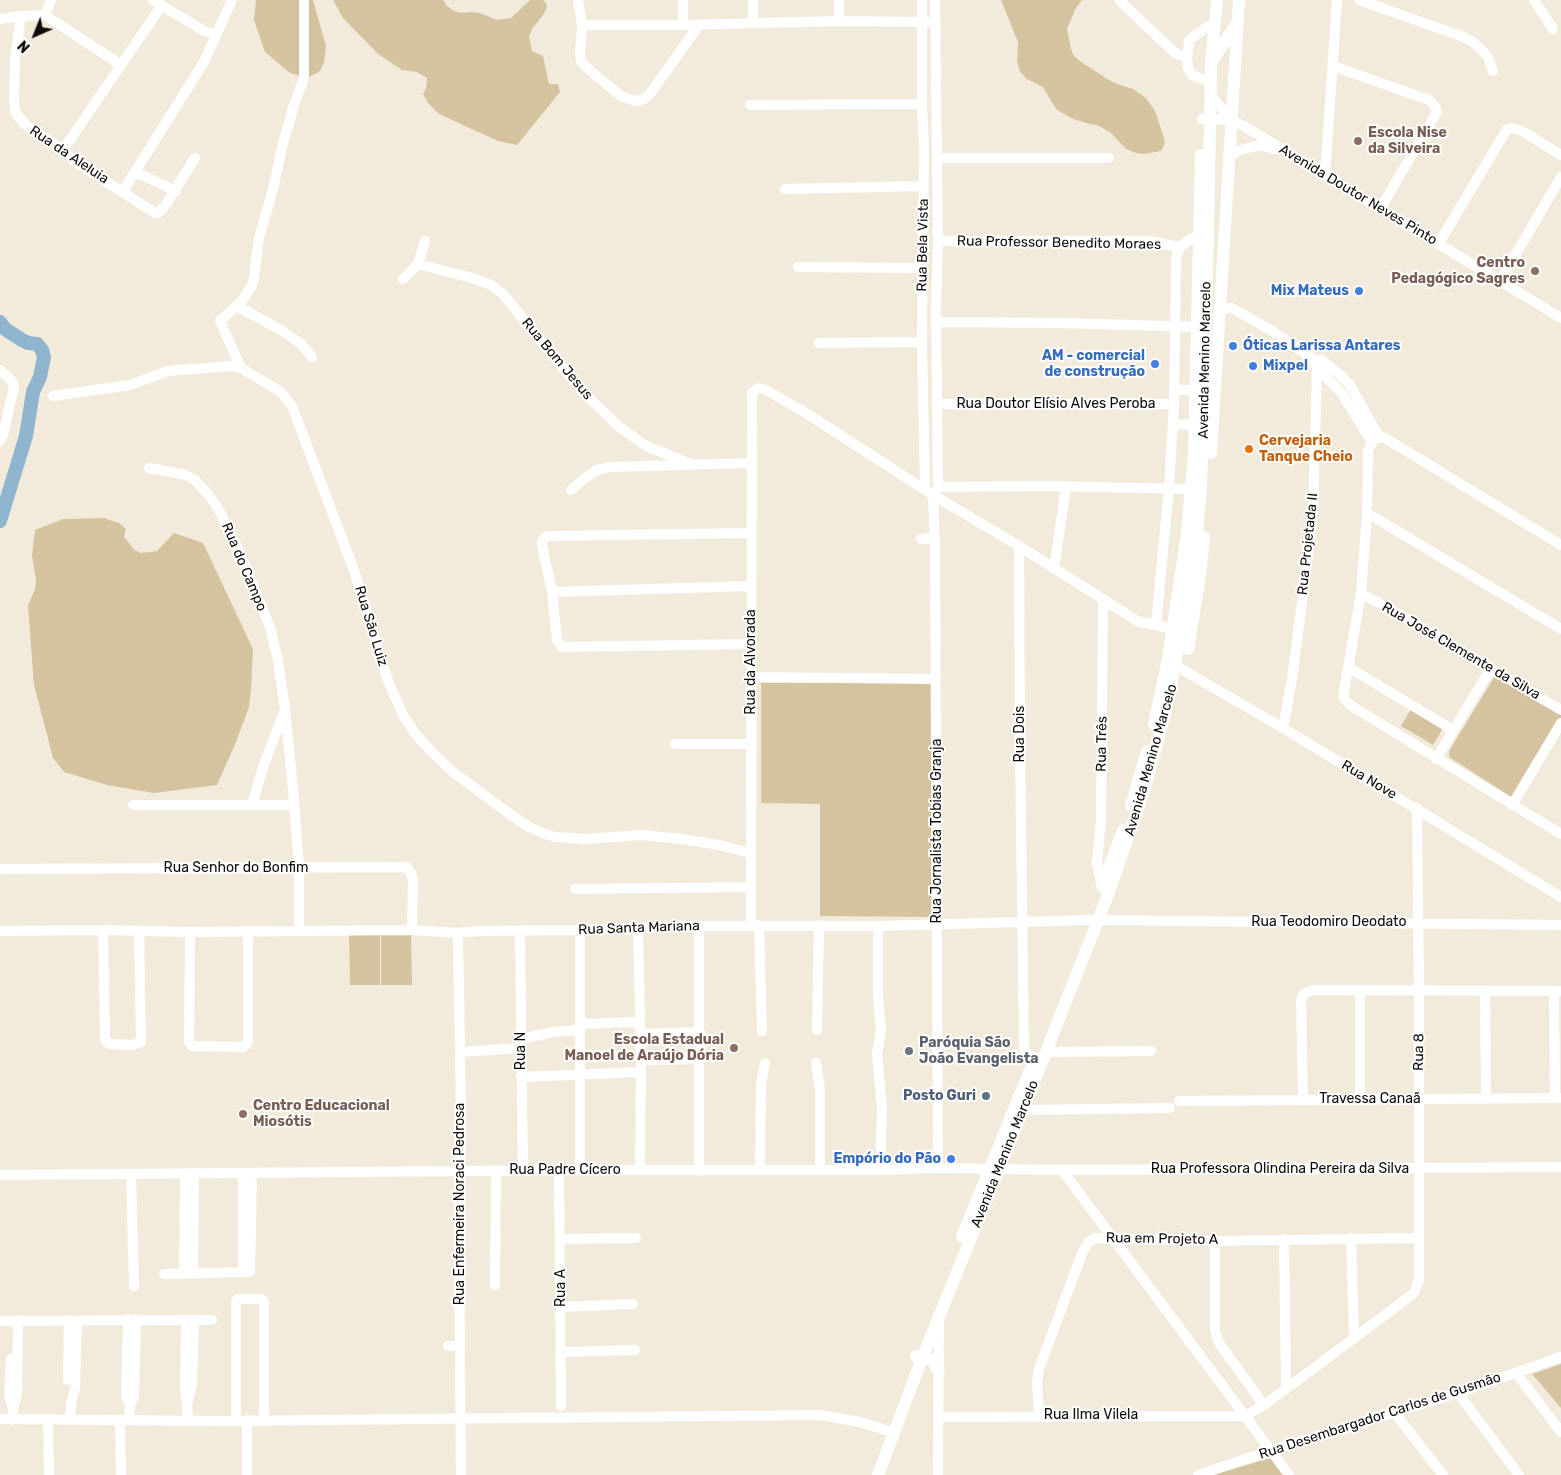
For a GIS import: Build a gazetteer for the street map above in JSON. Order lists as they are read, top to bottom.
{
  "streets": {
    "main road": ["Avenida Menino Marcelo"],
    "street": [
      "Rua da Aleluia",
      "Avenida Doutor Neves Pinto",
      "Rua Professor Benedito Moraes",
      "Rua Bela Vista",
      "Rua Bom Jesus",
      "Rua Doutor Elísio Alves Peroba",
      "Rua Projetada II",
      "Rua do Campo",
      "Rua São Luiz",
      "Rua José Clemente da Silva",
      "Rua da Alvorada",
      "Rua Dois",
      "Rua Três",
      "Rua Nove",
      "Rua Jornalista Tobias Granja",
      "Rua Senhor do Bonfim",
      "Rua Teodomiro Deodato",
      "Rua Santa Mariana",
      "Rua N",
      "Rua 8",
      "Travessa Canaã",
      "Rua Professora Olindina Pereira da Silva",
      "Rua Padre Cícero",
      "Rua Enfermeira Noraci Pedrosa",
      "Rua em Projeto A",
      "Rua A",
      "Rua Ilma Vilela",
      "Rua Desembargador Carlos de Gusmão"
    ]
  },
  "crossings": [
    ["Rua Professor Benedito Moraes", "Rua Bela Vista"],
    ["Rua Bela Vista", "Rua Doutor Elísio Alves Peroba"],
    ["Rua Bela Vista", "Rua Jornalista Tobias Granja"],
    ["Avenida Menino Marcelo", "Rua Três"],
    ["Avenida Menino Marcelo", "Rua Nove"],
    ["Avenida Menino Marcelo", "Rua Teodomiro Deodato"],
    ["Avenida Menino Marcelo", "Rua Santa Mariana"],
    ["Avenida Menino Marcelo", "Rua Professora Olindina Pereira da Silva"],
    ["Avenida Menino Marcelo", "Rua Padre Cícero"],
    ["Rua Projetada II", "Rua Nove"],
    ["Rua do Campo", "Rua Senhor do Bonfim"],
    ["Rua do Campo", "Rua Santa Mariana"],
    ["Rua São Luiz", "Rua da Alvorada"],
    ["Rua da Alvorada", "Rua Santa Mariana"],
    ["Rua Dois", "Rua Santa Mariana"],
    ["Rua Nove", "Rua 8"],
    ["Rua Jornalista Tobias Granja", "Rua Santa Mariana"],
    ["Rua Jornalista Tobias Granja", "Rua Padre Cícero"],
    ["Rua Senhor do Bonfim", "Rua Santa Mariana"],
    ["Rua Teodomiro Deodato", "Rua Santa Mariana"],
    ["Rua Teodomiro Deodato", "Rua 8"],
    ["Rua Santa Mariana", "Rua N"],
    ["Rua Santa Mariana", "Rua Enfermeira Noraci Pedrosa"],
    ["Rua N", "Rua Padre Cícero"],
    ["Rua 8", "Travessa Canaã"],
    ["Rua 8", "Rua Professora Olindina Pereira da Silva"],
    ["Rua 8", "Rua em Projeto A"],
    ["Rua Professora Olindina Pereira da Silva", "Rua Padre Cícero"],
    ["Rua Padre Cícero", "Rua Enfermeira Noraci Pedrosa"],
    ["Rua Padre Cícero", "Rua A"],
    ["Rua em Projeto A", "Rua Ilma Vilela"]
  ],
  "places": [
    "Escola Nise da Silveira",
    "Centro Pedagógico Sagres",
    "Mix Mateus",
    "Óticas Larissa Antares",
    "AM - comercial de construção",
    "Mixpel",
    "Cervejaria Tanque Cheio",
    "Escola Estadual Manoel de Araújo Dória",
    "Paróquia São João Evangelista",
    "Posto Guri",
    "Centro Educacional Miosótis",
    "Empório do Pão"
  ],
  "north": "bottom left"
}
